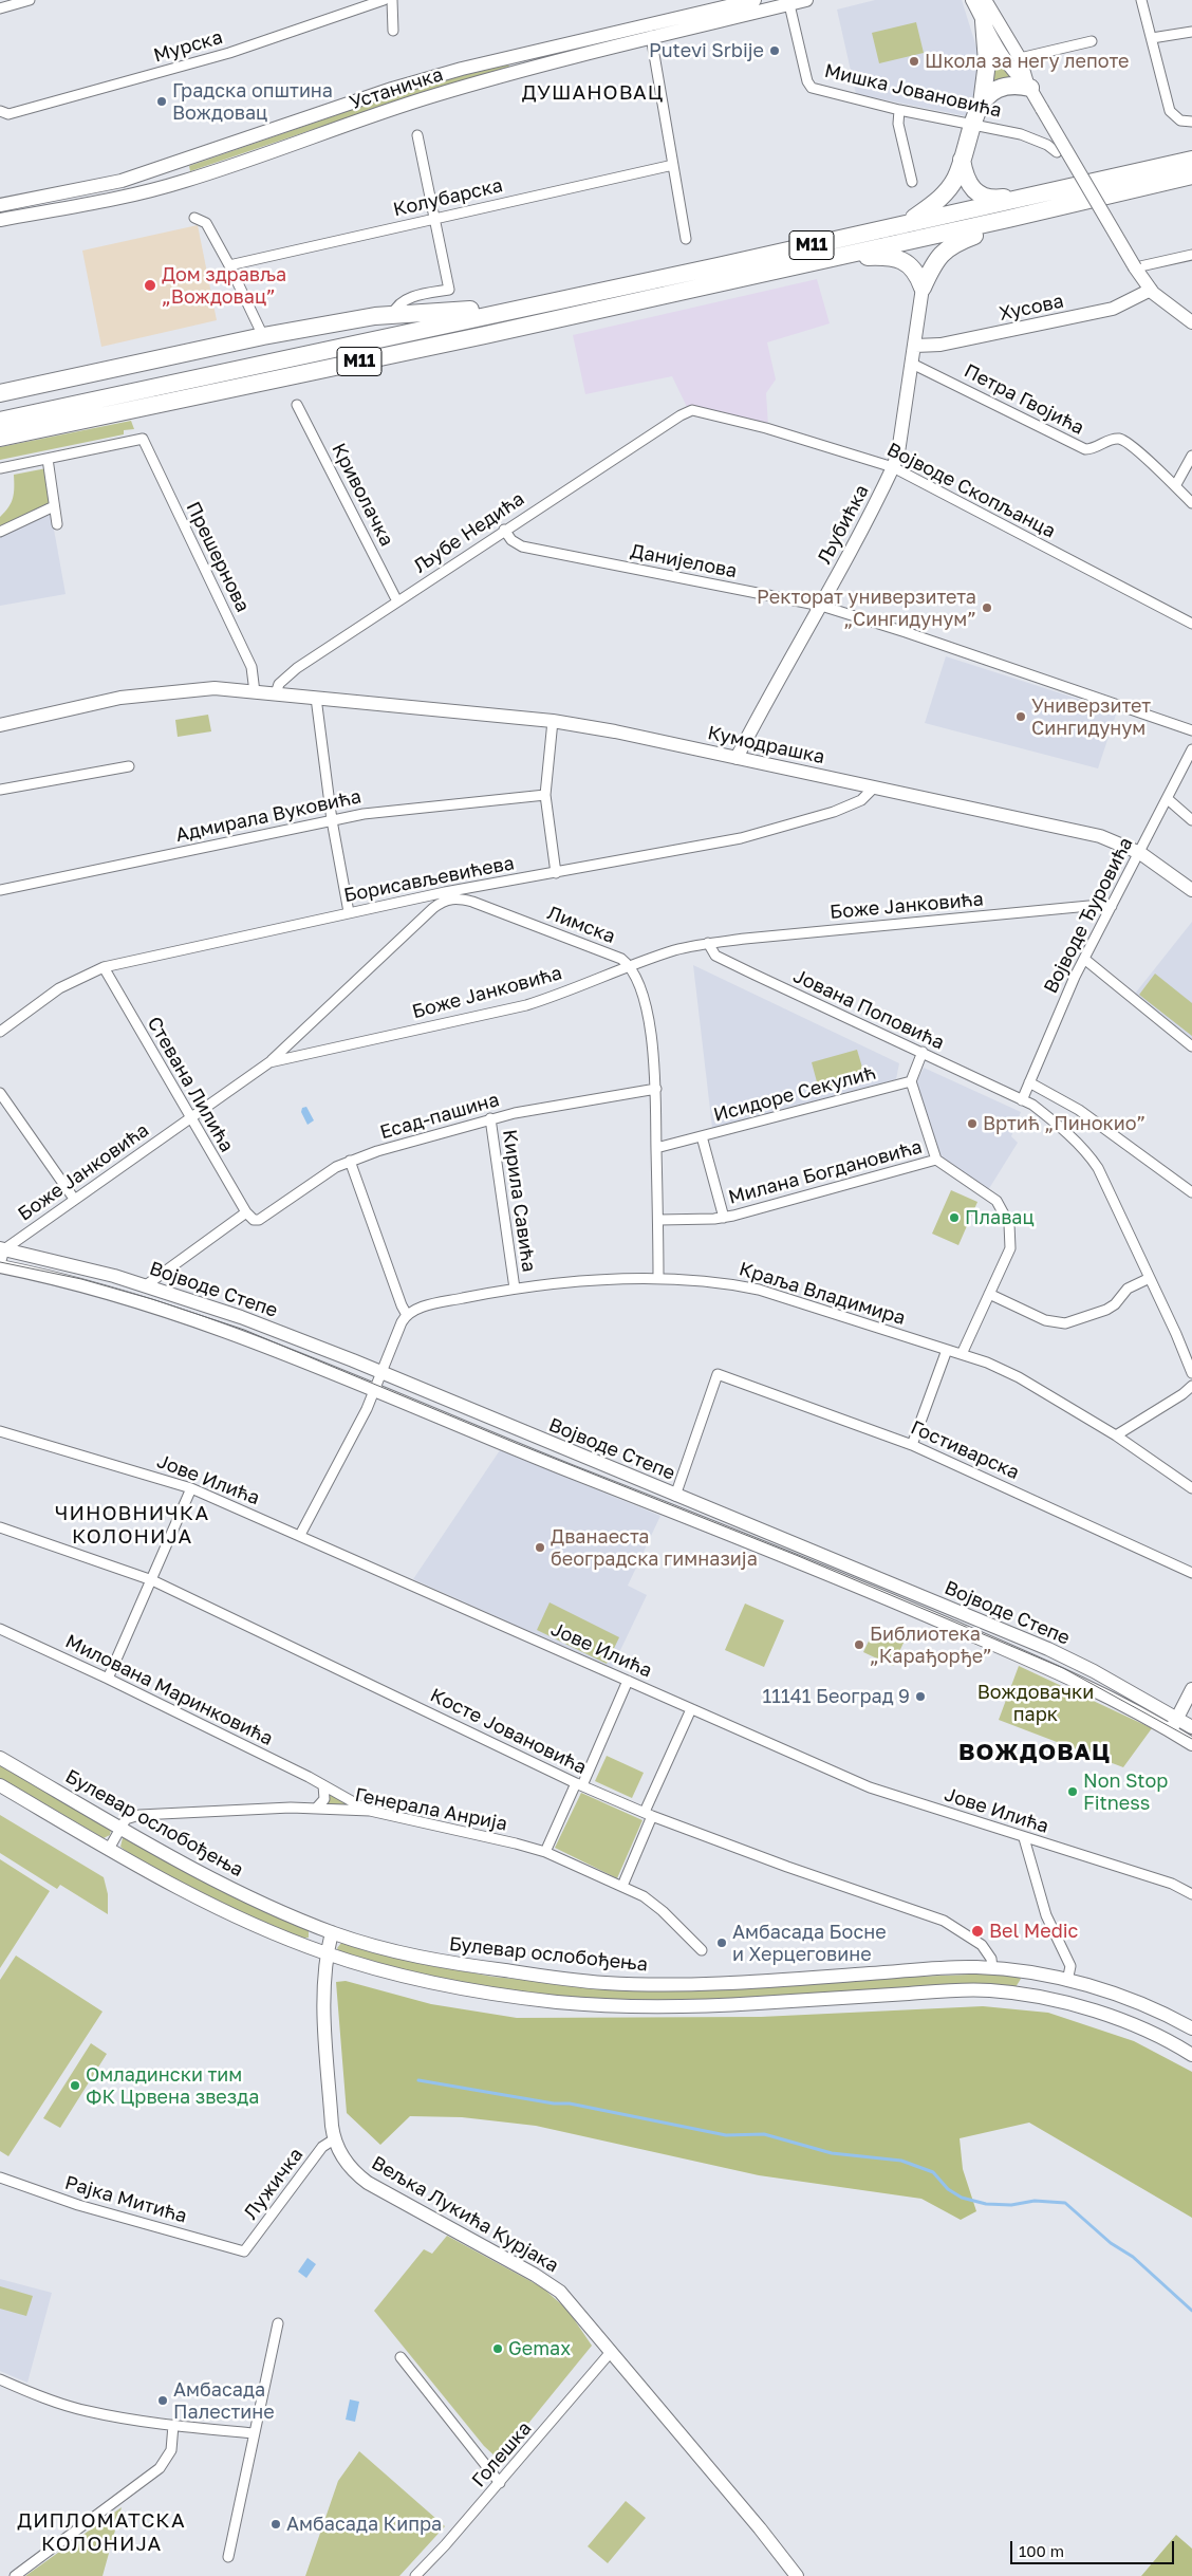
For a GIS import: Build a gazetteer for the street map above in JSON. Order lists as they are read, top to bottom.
{
  "streets": {
    "highway": ["M11"],
    "main road": [
      "Устаничка",
      "Хусова",
      "Љубићка",
      "Кумодрашка",
      "Војводе Степе",
      "Булевар ослобођења",
      "Вељка Лукића Курјака"
    ],
    "street": [
      "Мурска",
      "Мишка Јовановића",
      "Колубарска",
      "Петра Гвојића",
      "Војводе Скопљанца",
      "Криволачка",
      "Љубе Недића",
      "Прешернова",
      "Данијелова",
      "Адмирала Вуковића",
      "Борисављевићева",
      "Боже Јанковића",
      "Војводе Ђуровића",
      "Лимска",
      "Јована Поповића",
      "Стевана Лилића",
      "Исидоре Секулић",
      "Есад-пашина",
      "Милана Богдановића",
      "Кирила Савића",
      "Краља Владимира",
      "Гостиварска",
      "Јове Илића",
      "Милована Маринковића",
      "Косте Јовановића",
      "Генерала Анрија",
      "Лужичка",
      "Рајка Митића",
      "Голешка"
    ]
  },
  "crossings": [
    ["Устаничка", "Мишка Јовановића"],
    ["Хусова", "Љубићка"],
    ["Петра Гвојића", "Љубићка"],
    ["Војводе Скопљанца", "Љубићка"],
    ["Војводе Скопљанца", "Љубе Недића"],
    ["Криволачка", "Љубе Недића"],
    ["Љубићка", "Данијелова"],
    ["Љубићка", "Кумодрашка"],
    ["Љубе Недића", "Данијелова"],
    ["Љубе Недића", "Кумодрашка"],
    ["Прешернова", "Кумодрашка"],
    ["Кумодрашка", "Борисављевићева"],
    ["Кумодрашка", "Војводе Ђуровића"],
    ["Борисављевићева", "Стевана Лилића"],
    ["Боже Јанковића", "Војводе Ђуровића"],
    ["Боже Јанковића", "Лимска"],
    ["Боже Јанковића", "Јована Поповића"],
    ["Боже Јанковића", "Стевана Лилића"],
    ["Боже Јанковића", "Војводе Степе"],
    ["Војводе Ђуровића", "Јована Поповића"],
    ["Лимска", "Исидоре Секулић"],
    ["Лимска", "Есад-пашина"],
    ["Лимска", "Милана Богдановића"],
    ["Лимска", "Краља Владимира"],
    ["Стевана Лилића", "Есад-пашина"],
    ["Исидоре Секулић", "Милана Богдановића"],
    ["Есад-пашина", "Кирила Савића"],
    ["Есад-пашина", "Војводе Степе"],
    ["Кирила Савића", "Краља Владимира"],
    ["Војводе Степе", "Гостиварска"],
    ["Милована Маринковића", "Генерала Анрија"],
    ["Косте Јовановића", "Булевар ослобођења"],
    ["Генерала Анрија", "Булевар ослобођења"],
    ["Булевар ослобођења", "Вељка Лукића Курјака"],
    ["Лужичка", "Рајка Митића"],
    ["Лужичка", "Вељка Лукића Курјака"],
    ["Вељка Лукића Курјака", "Голешка"]
  ],
  "districts": [
    "ДУШАНОВАЦ",
    "ЧИНОВНИЧКА КОЛОНИЈА",
    "ВОЖДОВАЦ",
    "ДИПЛОМАТСКА КОЛОНИЈА"
  ],
  "parks": ["Вождовачки парк"],
  "places": [
    "Putevi Srbije",
    "Школа за негу лепоте",
    "Градска општина Вождовац",
    "Дом здравља „Вождовац”",
    "Ректорат универзитета „Сингидунум”",
    "Универзитет Сингидунум",
    "Вртић „Пинокио”",
    "Плавац",
    "Дванаеста београдска гимназија",
    "Библиотека „Карађорђе”",
    "11141 Београд 9",
    "Non Stop Fitness",
    "Bel Medic",
    "Амбасада Босне и Херцеговине",
    "Омладински тим ФК Црвена звезда",
    "Gemax",
    "Амбасада Палестине",
    "Амбасада Кипра"
  ],
  "scale_bar": "100 m"
}
